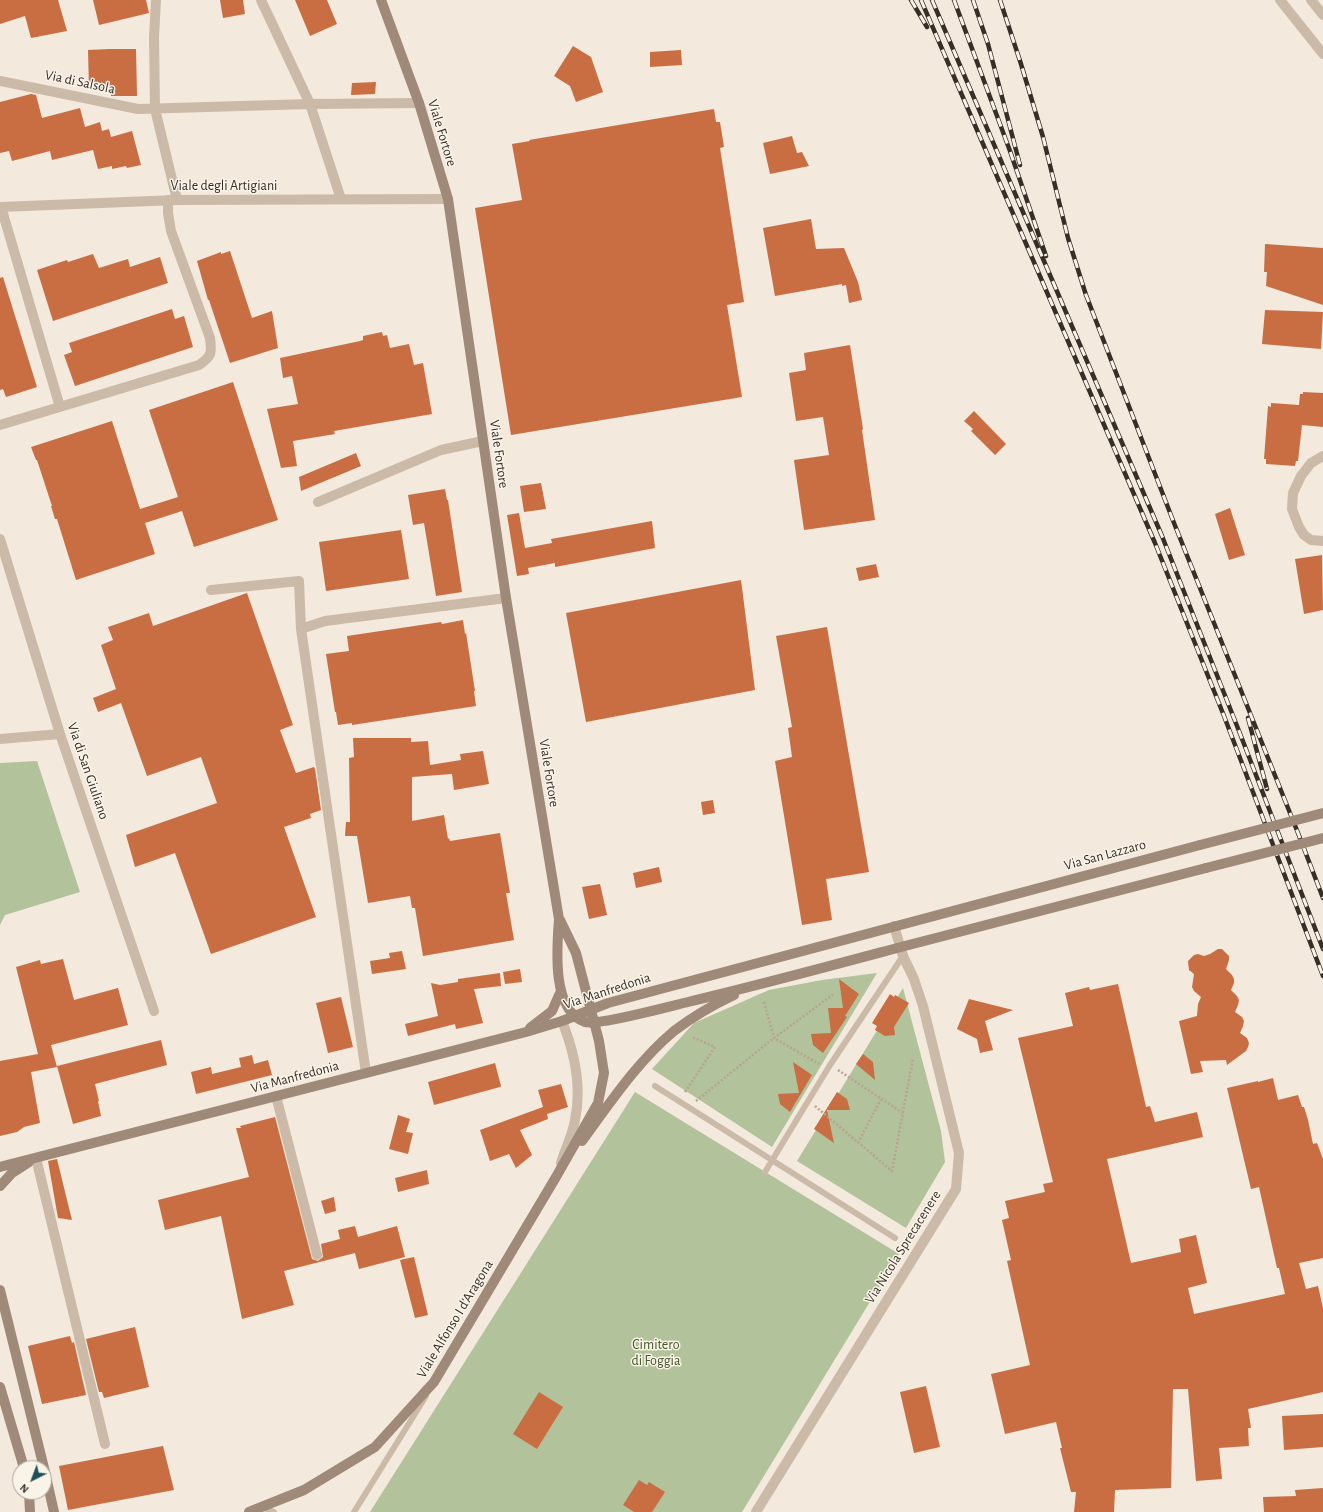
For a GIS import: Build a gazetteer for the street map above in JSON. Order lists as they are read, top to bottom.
{
  "streets": {
    "main road": [
      "Viale Fortore",
      "Via San Lazzaro",
      "Via Manfredonia",
      "Viale Alfonso I d'Aragona"
    ],
    "street": [
      "Via di Salsola",
      "Viale degli Artigiani",
      "Via di San Giuliano",
      "Via Nicola Sprecacenere"
    ]
  },
  "crossings": [
    ["Via di Salsola", "Viale Fortore"],
    ["Viale Fortore", "Viale degli Artigiani"],
    ["Viale Fortore", "Via Manfredonia"],
    ["Viale Fortore", "Viale Alfonso I d'Aragona"],
    ["Via San Lazzaro", "Via Manfredonia"],
    ["Via Manfredonia", "Via Nicola Sprecacenere"],
    ["Via Manfredonia", "Viale Alfonso I d'Aragona"]
  ],
  "parks": ["Cimitero di Foggia"],
  "north": "bottom left"
}
